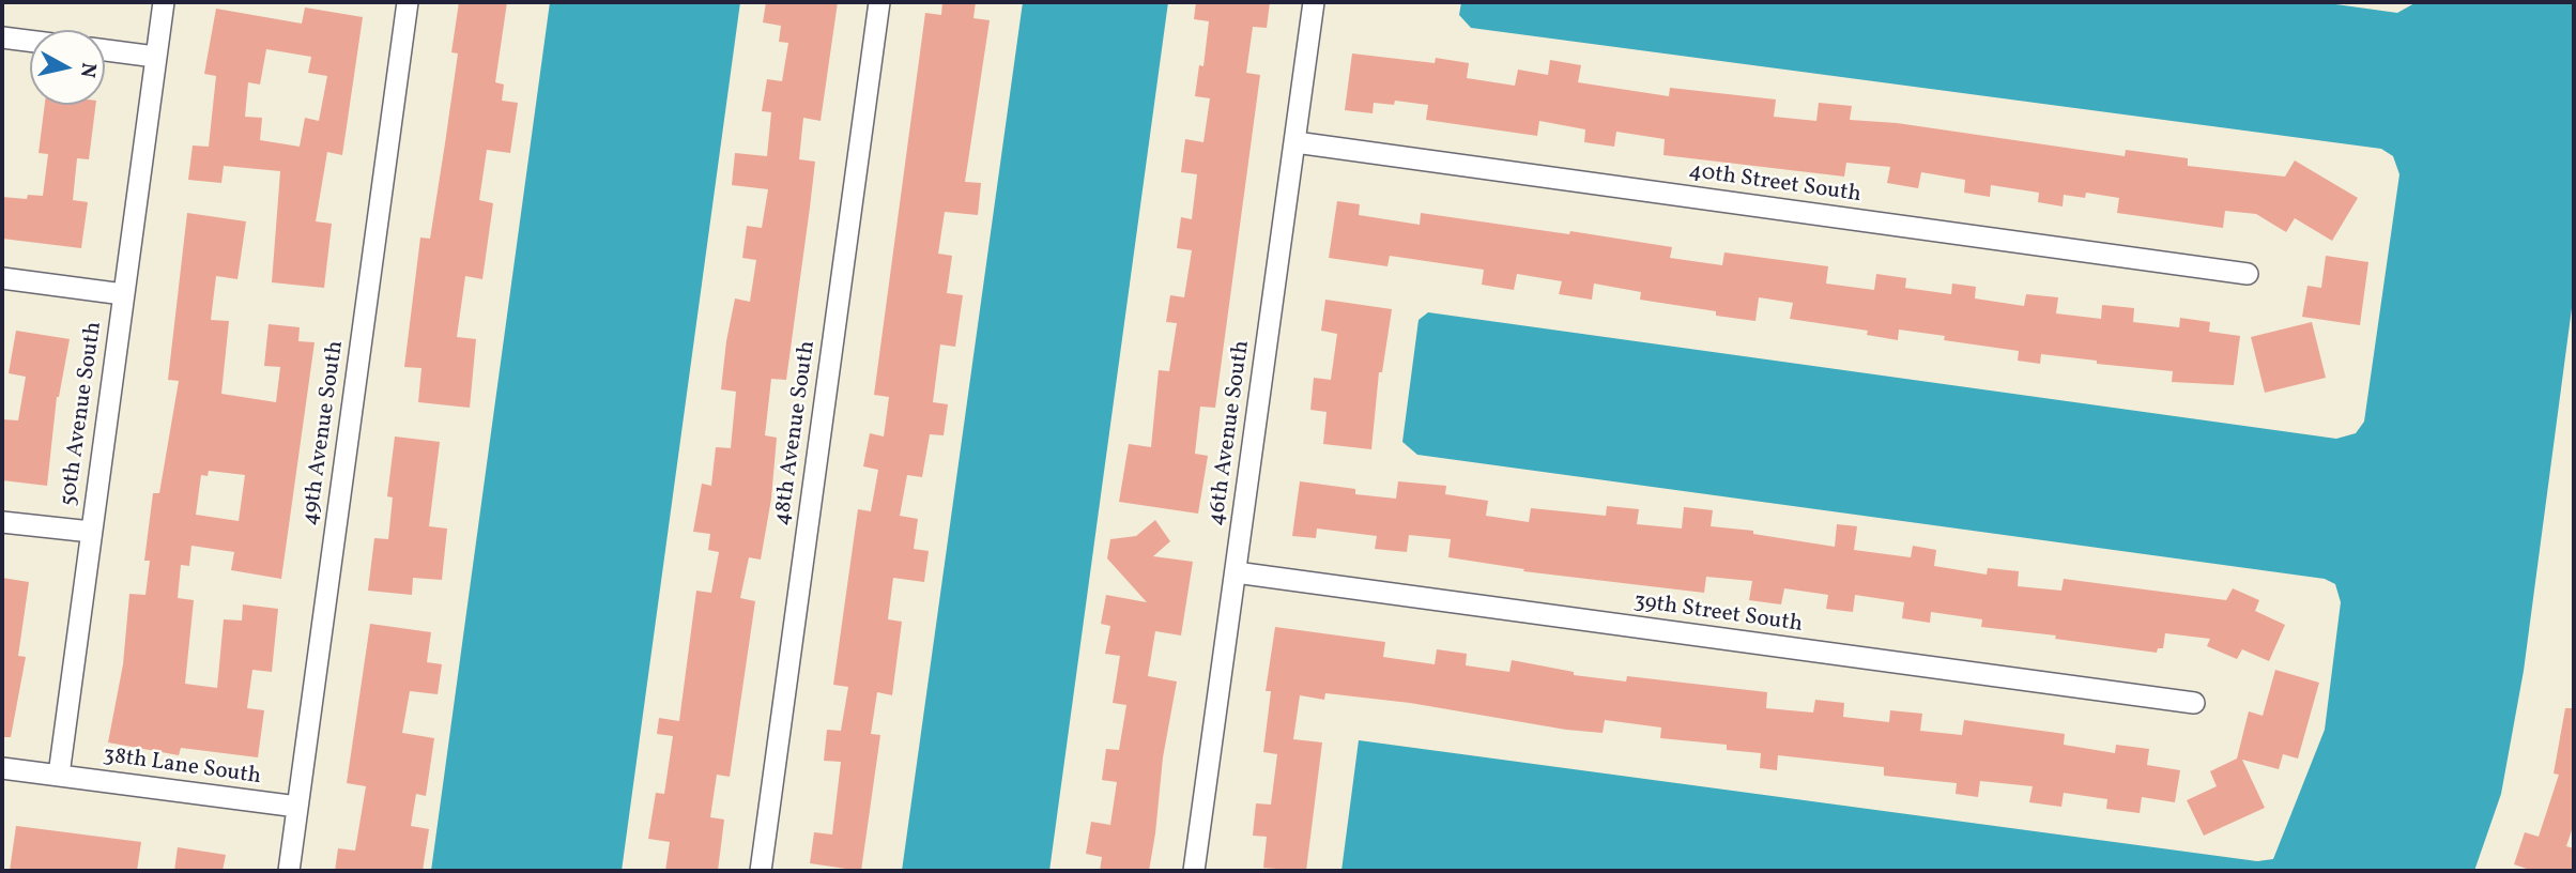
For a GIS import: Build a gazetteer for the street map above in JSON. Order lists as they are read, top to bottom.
{
  "streets": {
    "street": [
      "40th Street South",
      "50th Avenue South",
      "49th Avenue South",
      "48th Avenue South",
      "46th Avenue South",
      "39th Street South",
      "38th Lane South"
    ]
  },
  "crossings": [
    ["40th Street South", "46th Avenue South"],
    ["50th Avenue South", "38th Lane South"],
    ["49th Avenue South", "38th Lane South"],
    ["46th Avenue South", "39th Street South"]
  ],
  "north": "right"
}
